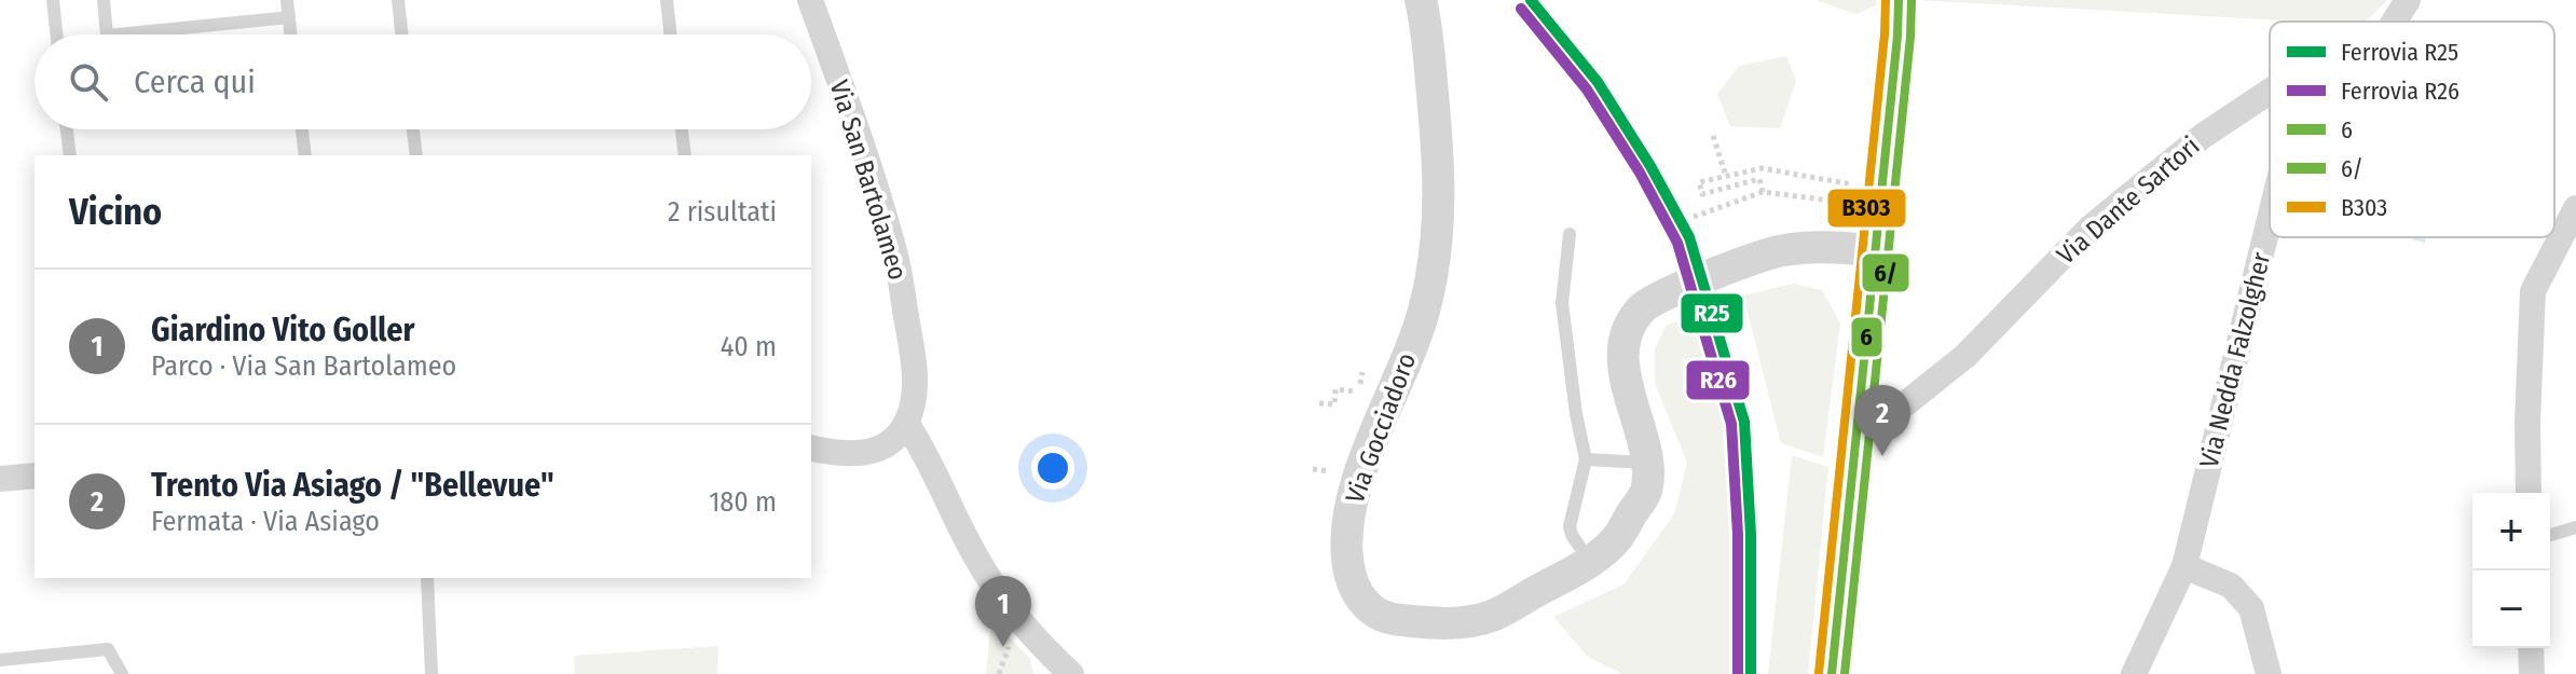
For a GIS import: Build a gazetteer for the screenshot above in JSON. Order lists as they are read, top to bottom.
{
  "streets": {
    "street": [
      "Via San Bartolameo",
      "Via Dante Sartori",
      "Via Nedda Falzolgher",
      "Via Gocciadoro"
    ]
  },
  "lines": [
    "rail line R25",
    "transit line 6",
    "transit line 6/",
    "transit line B303",
    "rail line R26"
  ],
  "legend": [
    "Ferrovia R25",
    "Ferrovia R26",
    "6",
    "6/",
    "B303"
  ],
  "page": {
    "search": "Cerca qui",
    "heading": ["Vicino", "2 risultati"],
    "list": [
      {
        "mark": "1",
        "name": "Giardino Vito Goller",
        "note": "Parco · Via San Bartolameo",
        "value": "40 m"
      },
      {
        "mark": "2",
        "name": "Trento Via Asiago / \"Bellevue\"",
        "note": "Fermata · Via Asiago",
        "value": "180 m"
      }
    ],
    "pins": ["2", "1"],
    "map_buttons": ["+", "−"]
  }
}
